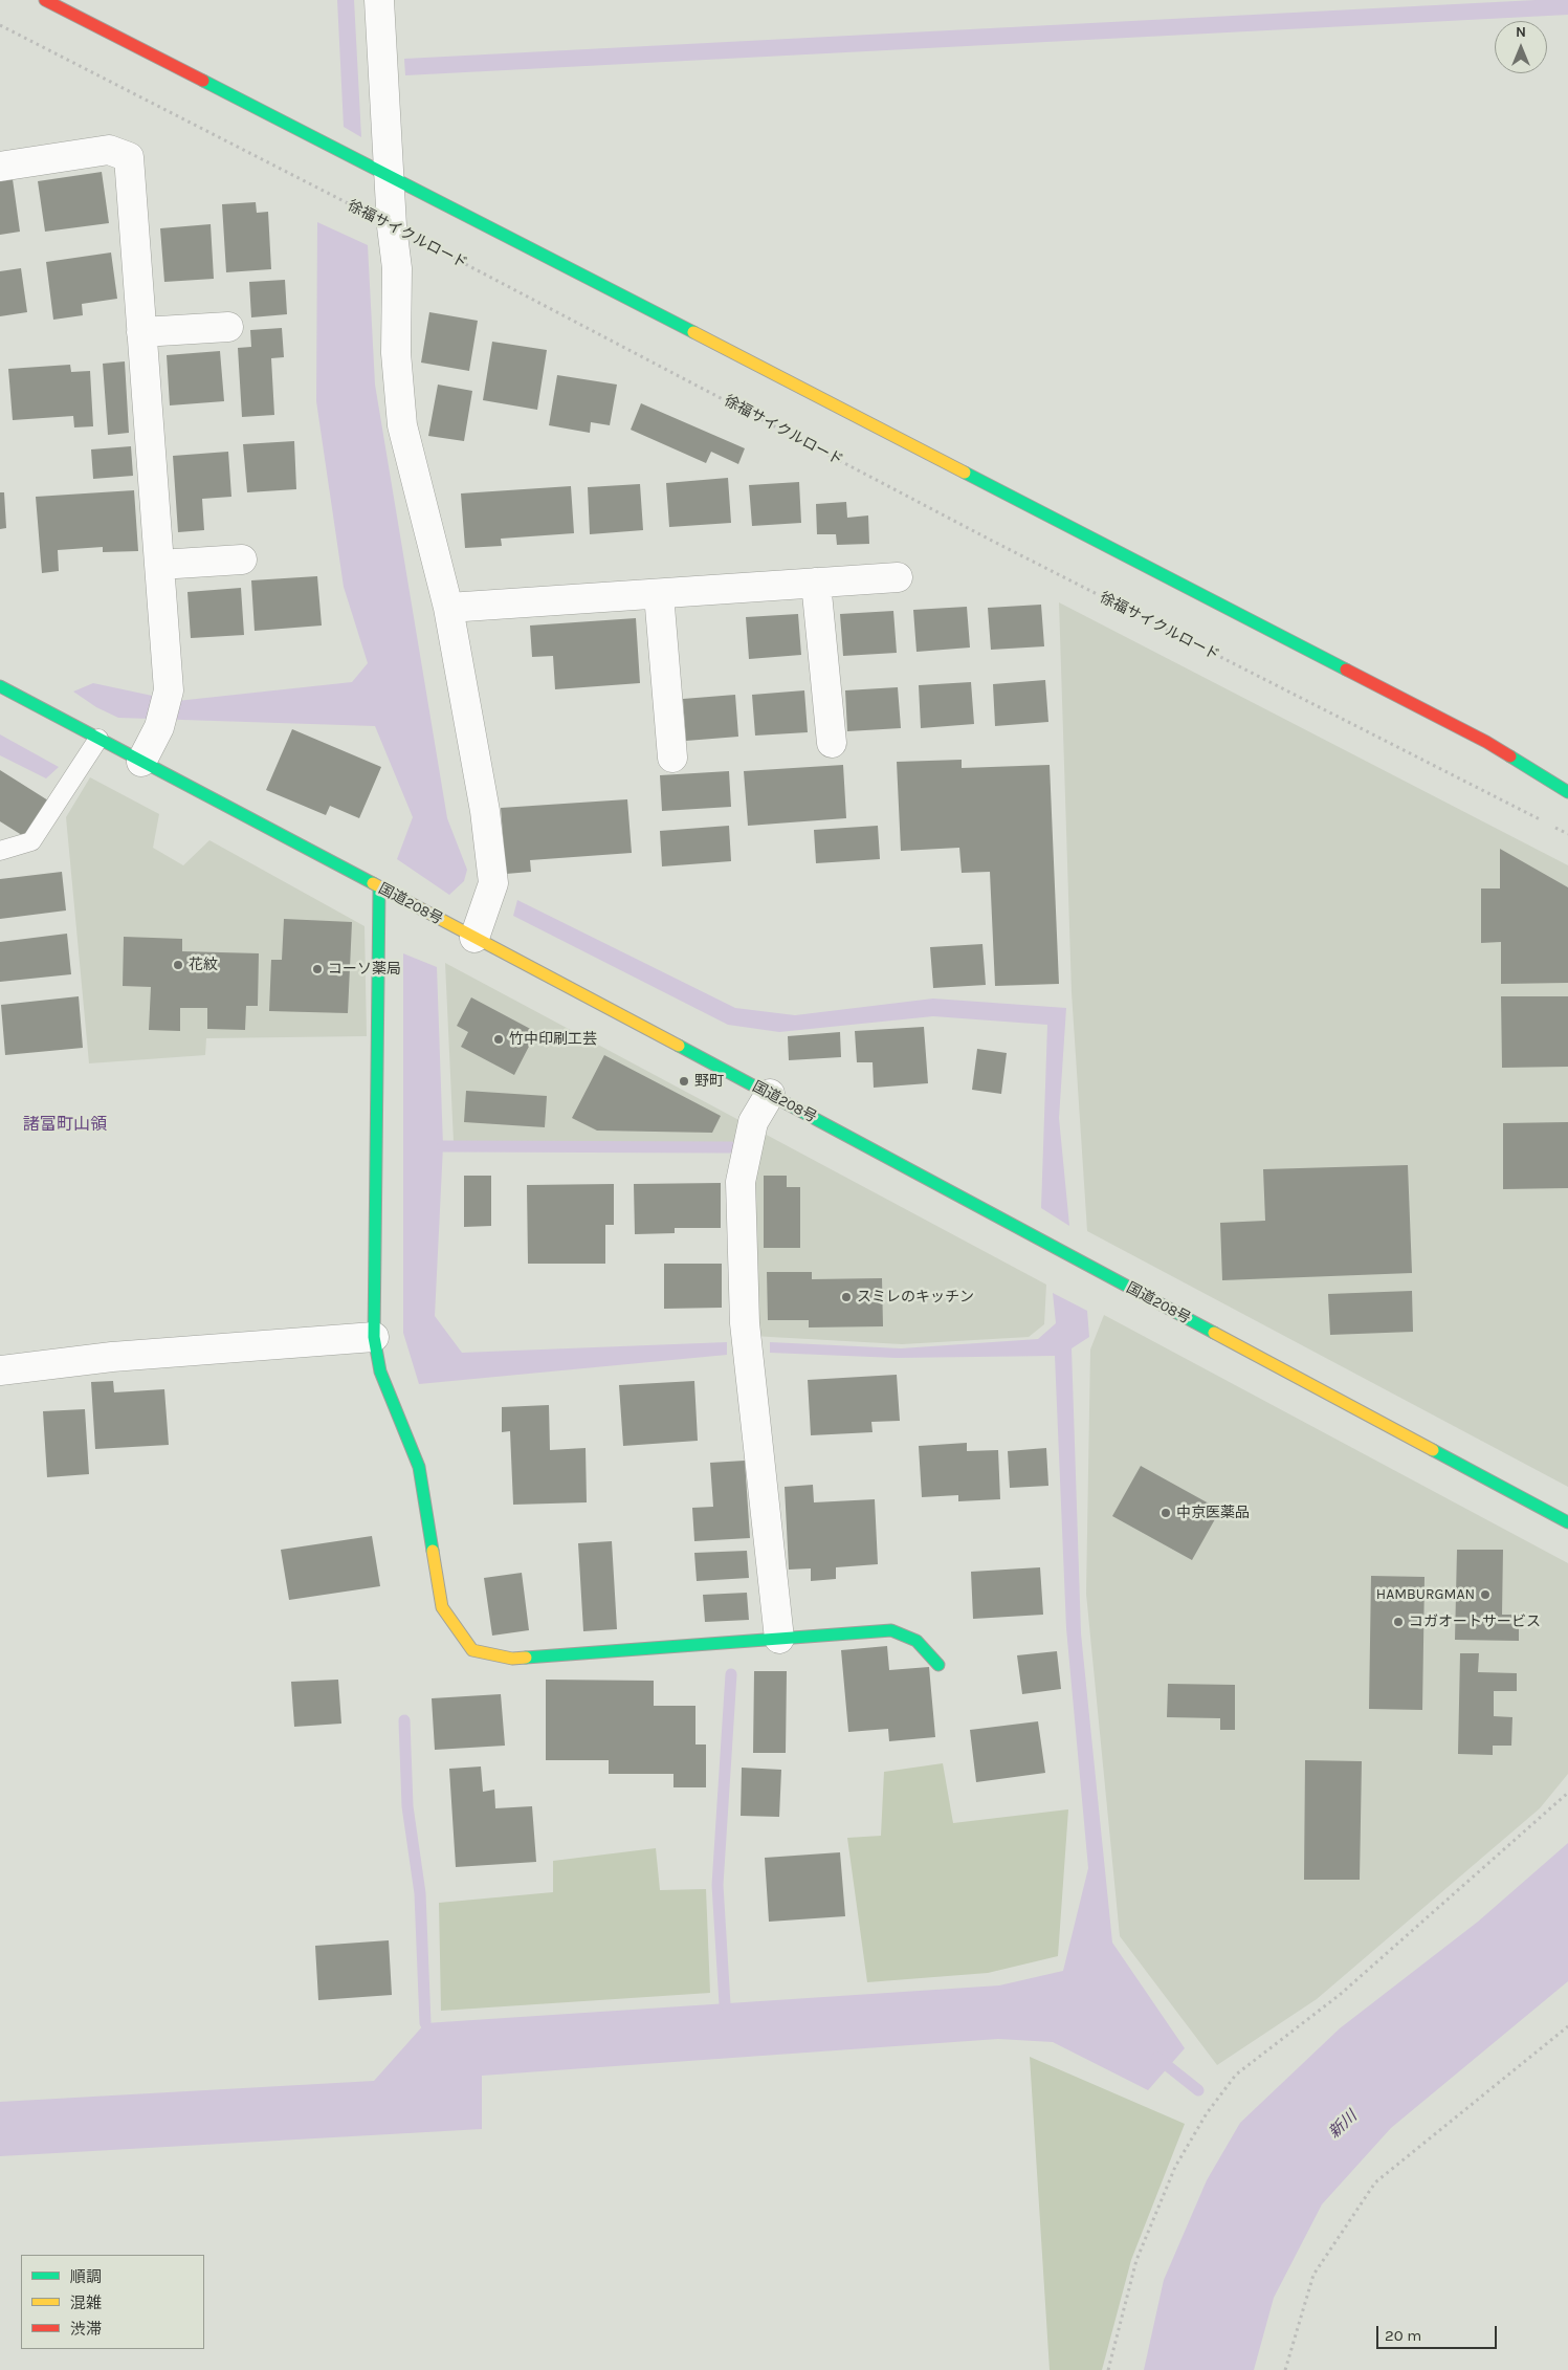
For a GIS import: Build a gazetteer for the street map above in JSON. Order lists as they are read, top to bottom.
{
  "streets": {
    "main road": ["国道208号"],
    "path": ["徐福サイクルロード"]
  },
  "districts": ["諸富町山領"],
  "water": ["新川"],
  "places": [
    "花紋",
    "コーソ薬局",
    "竹中印刷工芸",
    "野町",
    "スミレのキッチン",
    "中京医薬品",
    "HAMBURGMAN",
    "コガオートサービス"
  ],
  "legend": ["順調", "混雑", "渋滞"],
  "scale_bar": "20 m",
  "north": "top"
}
